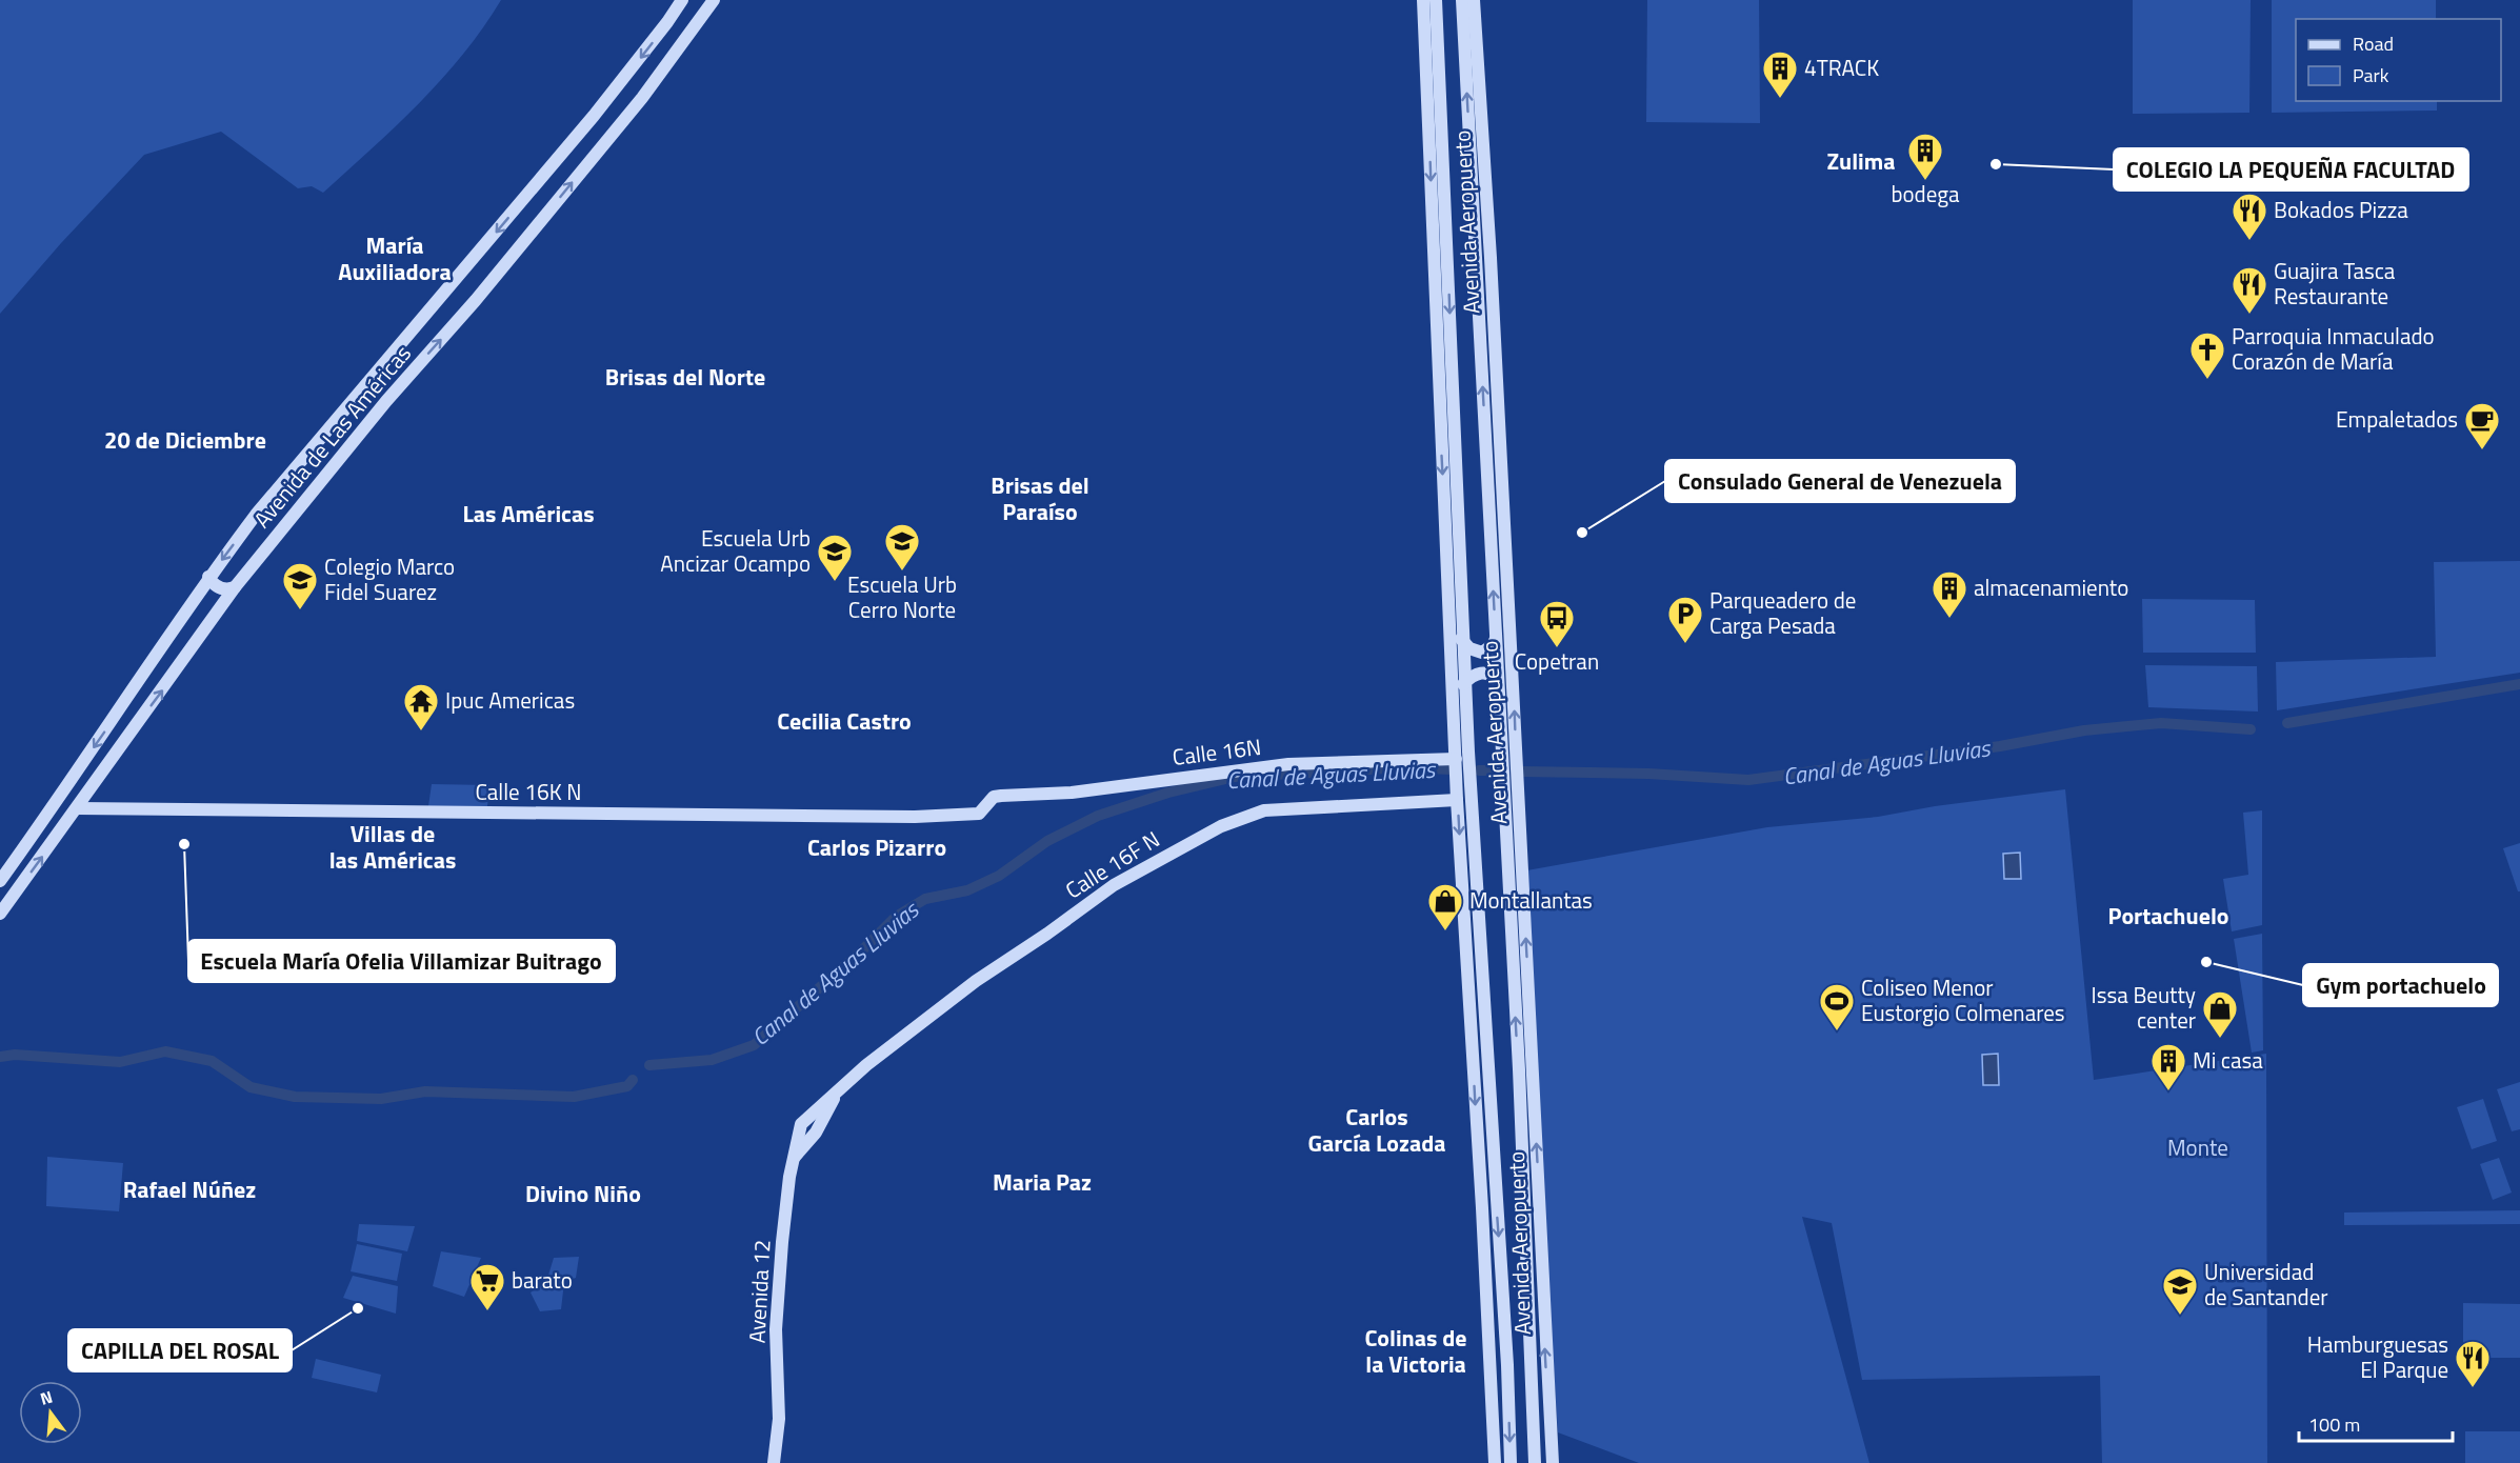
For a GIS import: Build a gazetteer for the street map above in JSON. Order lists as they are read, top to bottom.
{
  "streets": {
    "main road": [
      "Avenida Aeropuerto",
      "Avenida de Las Américas",
      "Calle 16N",
      "Calle 16K N",
      "Calle 16F N",
      "Avenida 12"
    ]
  },
  "crossings": [
    ["Avenida Aeropuerto", "Calle 16N"],
    ["Avenida Aeropuerto", "Calle 16F N"],
    ["Avenida de Las Américas", "Calle 16K N"],
    ["Calle 16N", "Calle 16K N"],
    ["Calle 16F N", "Avenida 12"]
  ],
  "districts": [
    "Zulima",
    "María Auxiliadora",
    "Brisas del Norte",
    "20 de Diciembre",
    "Brisas del Paraíso",
    "Las Américas",
    "Cecilia Castro",
    "Villas de las Américas",
    "Carlos Pizarro",
    "Portachuelo",
    "Carlos García Lozada",
    "Maria Paz",
    "Rafael Núñez",
    "Divino Niño",
    "Colinas de la Victoria"
  ],
  "water": ["Canal de Aguas Lluvias"],
  "parks": ["Monte"],
  "places": {
    "building": [
      "4TRACK",
      "bodega",
      "almacenamiento",
      "Mi casa"
    ],
    "other": [
      "COLEGIO LA PEQUEÑA FACULTAD",
      "Consulado General de Venezuela",
      "Escuela María Ofelia Villamizar Buitrago",
      "Gym portachuelo",
      "CAPILLA DEL ROSAL"
    ],
    "restaurant": ["Bokados Pizza", "Guajira Tasca Restaurante", "Hamburguesas El Parque"],
    "church": ["Parroquia Inmaculado Corazón de María"],
    "cafe": ["Empaletados"],
    "school or university": [
      "Escuela Urb Cerro Norte",
      "Escuela Urb Ancizar Ocampo",
      "Colegio Marco Fidel Suarez",
      "Universidad de Santander"
    ],
    "parking": ["Parqueadero de Carga Pesada"],
    "bus stop": ["Copetran"],
    "temple": ["Ipuc Americas"],
    "shop": ["Montallantas", "Issa Beutty center"],
    "sports": ["Coliseo Menor Eustorgio Colmenares"],
    "supermarket": ["barato"]
  },
  "legend": ["Road", "Park"],
  "scale_bar": "100 m",
  "north": "top"
}
